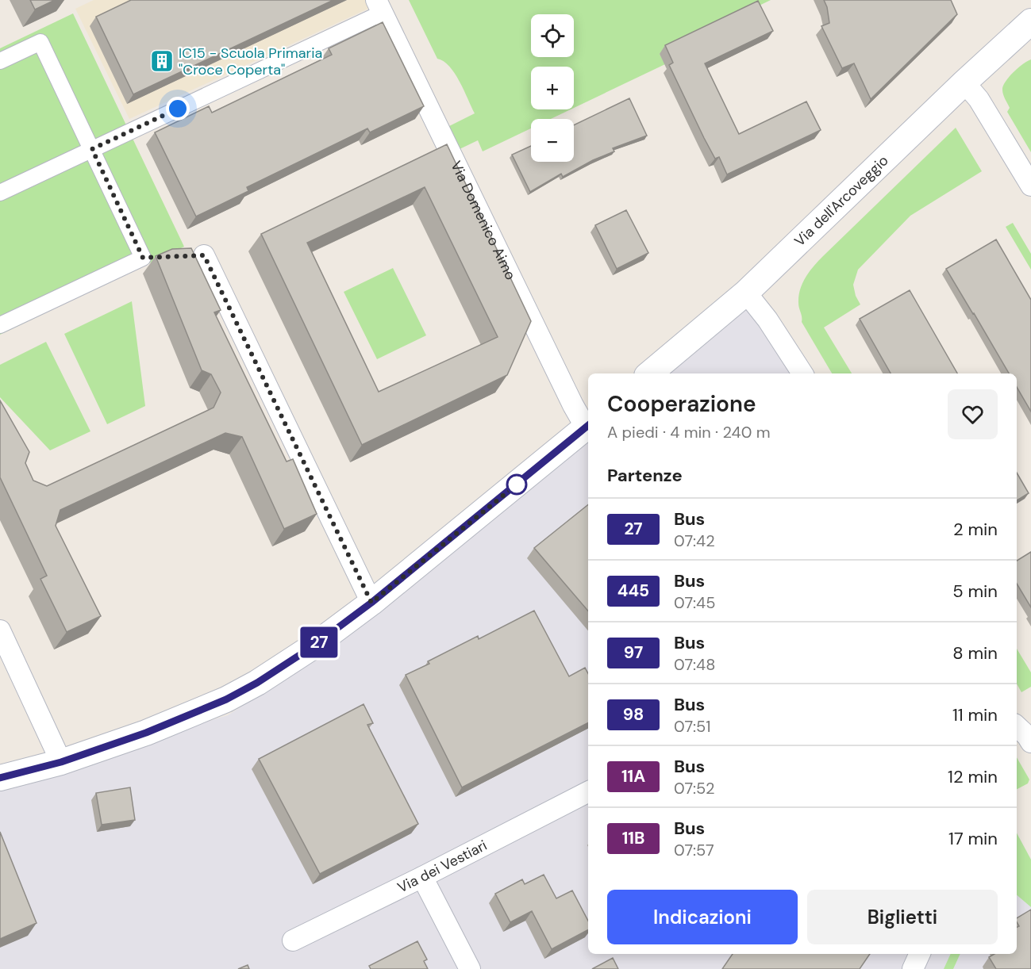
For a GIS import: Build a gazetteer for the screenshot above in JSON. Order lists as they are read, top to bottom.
{
  "streets": {
    "street": ["Via dell'Arcoveggio", "Via Domenico Aimo", "Via dei Vestiari"]
  },
  "places": {
    "building": ["IC15 - Scuola Primaria \"Croce Coperta\""]
  },
  "lines": ["bus line 27"],
  "page": {
    "on_map": "27",
    "map_buttons": ["+", "−"],
    "heading": [
      ["Cooperazione", "A piedi · 4 min · 240 m"],
      "Partenze"
    ],
    "list": [
      {
        "mark": "27",
        "name": "Bus",
        "note": "07:42",
        "value": "2 min"
      },
      {
        "mark": "445",
        "name": "Bus",
        "note": "07:45",
        "value": "5 min"
      },
      {
        "mark": "97",
        "name": "Bus",
        "note": "07:48",
        "value": "8 min"
      },
      {
        "mark": "98",
        "name": "Bus",
        "note": "07:51",
        "value": "11 min"
      },
      {
        "mark": "11A",
        "name": "Bus",
        "note": "07:52",
        "value": "12 min"
      },
      {
        "mark": "11B",
        "name": "Bus",
        "note": "07:57",
        "value": "17 min"
      }
    ],
    "buttons": ["Indicazioni", "Biglietti"]
  }
}
